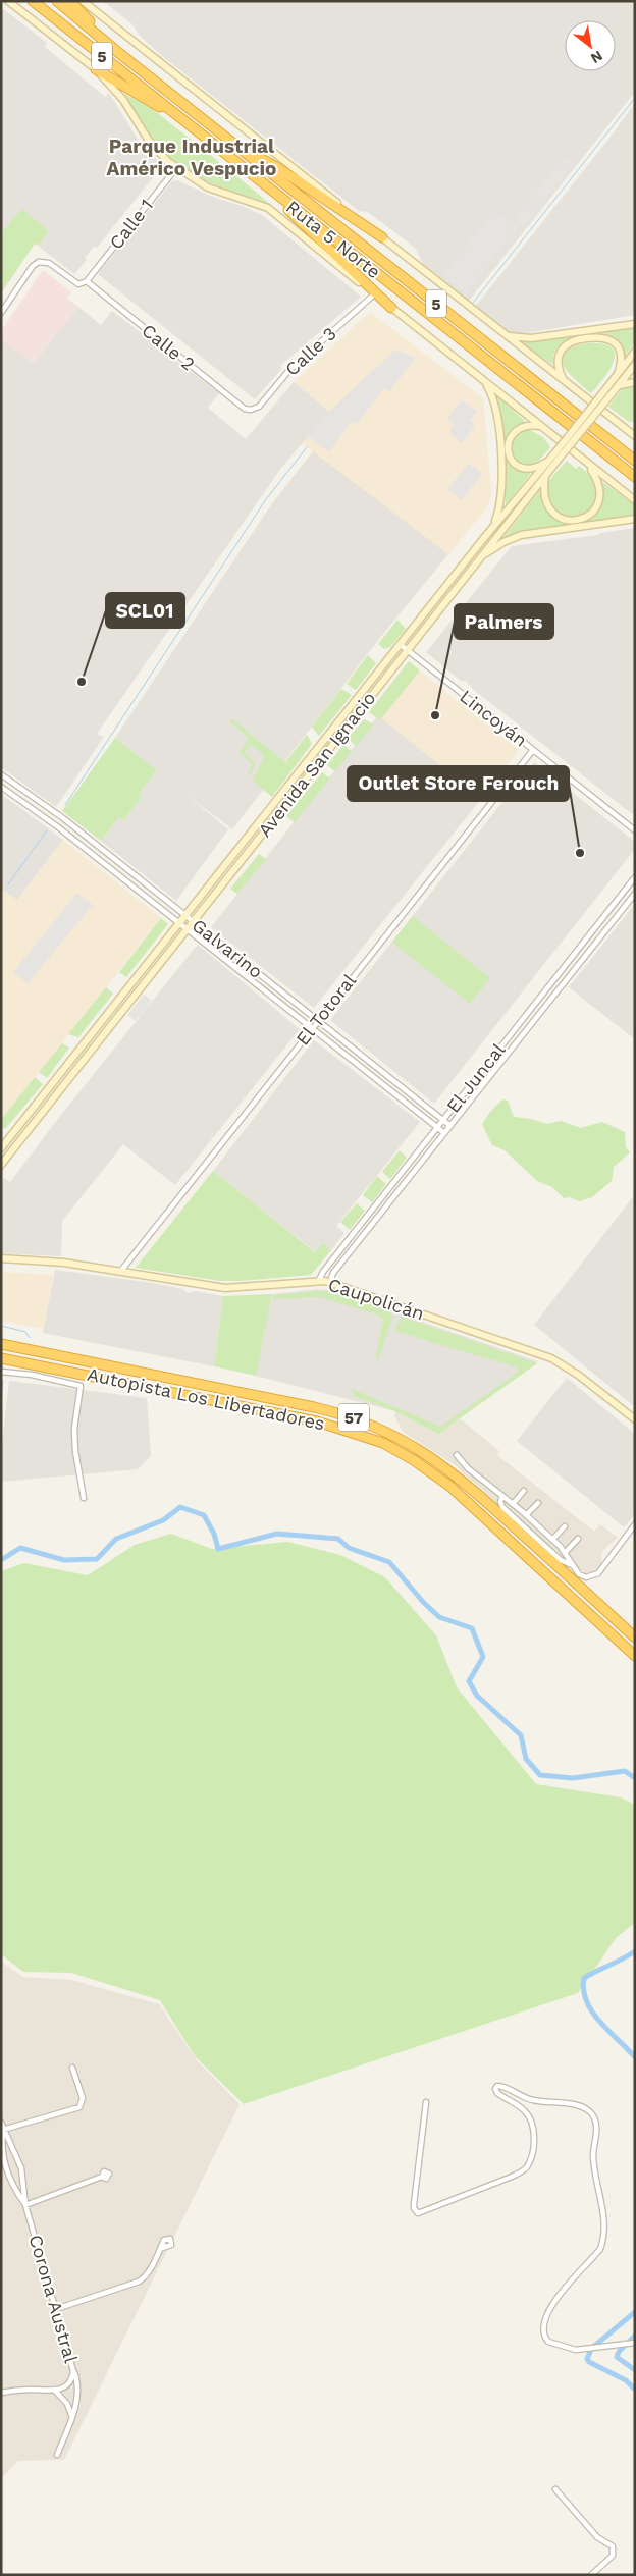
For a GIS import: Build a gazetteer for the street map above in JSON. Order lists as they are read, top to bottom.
{
  "streets": {
    "highway": [
      "5",
      "Ruta 5 Norte",
      "Autopista Los Libertadores",
      "57"
    ],
    "main road": ["Avenida San Ignacio", "Caupolicán"],
    "street": [
      "Calle 1",
      "Calle 2",
      "Calle 3",
      "Lincoyán",
      "Galvarino",
      "El Totoral",
      "El Juncal",
      "Corona Austral"
    ]
  },
  "crossings": [
    ["Calle 1", "Calle 2"],
    ["Calle 2", "Calle 3"],
    ["Lincoyán", "Avenida San Ignacio"],
    ["Lincoyán", "El Totoral"],
    ["Avenida San Ignacio", "Galvarino"],
    ["Galvarino", "El Totoral"],
    ["Galvarino", "El Juncal"],
    ["El Totoral", "Caupolicán"],
    ["El Juncal", "Caupolicán"]
  ],
  "districts": ["Parque Industrial Américo Vespucio"],
  "places": ["SCL01", "Palmers", "Outlet Store Ferouch"],
  "north": "bottom right"
}
